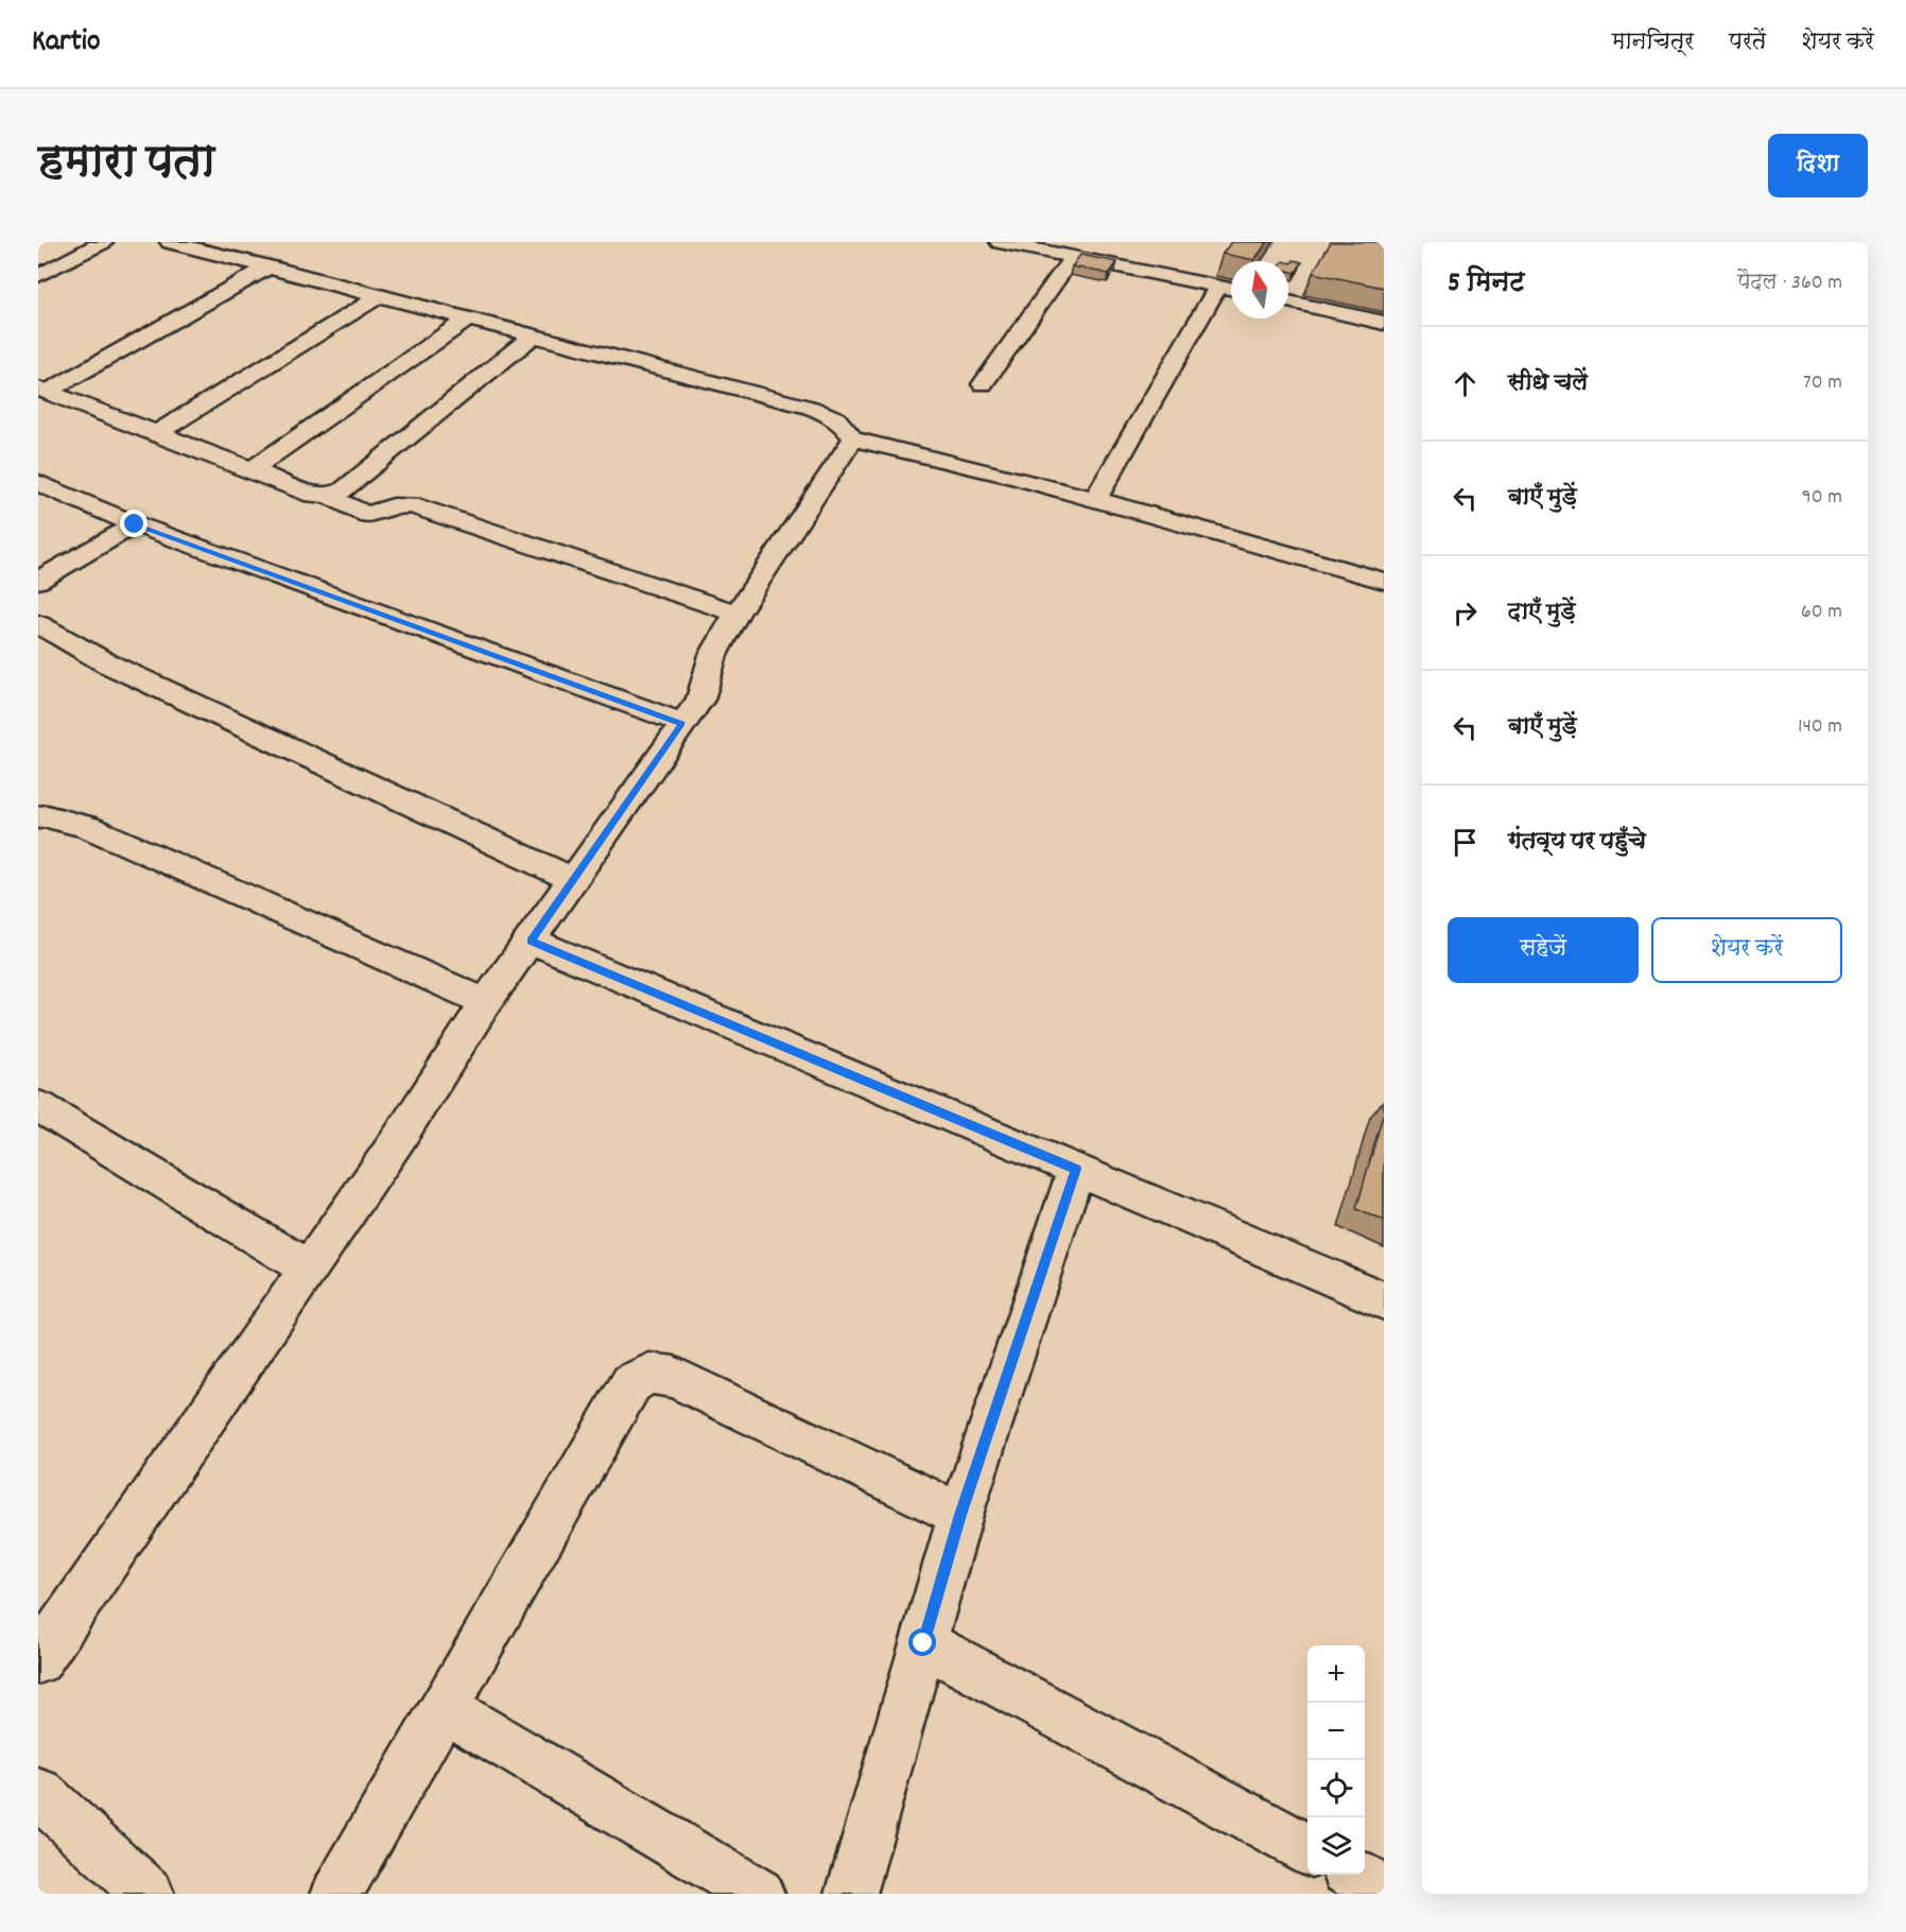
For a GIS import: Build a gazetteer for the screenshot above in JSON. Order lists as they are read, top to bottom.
{
  "north": "top",
  "page": {
    "header": "Kartio",
    "nav": ["मानचित्र", "परतें", "शेयर करें"],
    "title": "हमारा पता",
    "buttons": [
      "दिशा",
      ["सहेजें", "शेयर करें"]
    ],
    "heading": ["5 मिनट", "पैदल · 360 m"],
    "list": [
      ["सीधे चलें", "70 m"],
      ["बाएँ मुड़ें", "90 m"],
      ["दाएँ मुड़ें", "60 m"],
      ["बाएँ मुड़ें", "140 m"],
      "गंतव्य पर पहुँचे"
    ],
    "map_buttons": ["+", "−"]
  }
}
